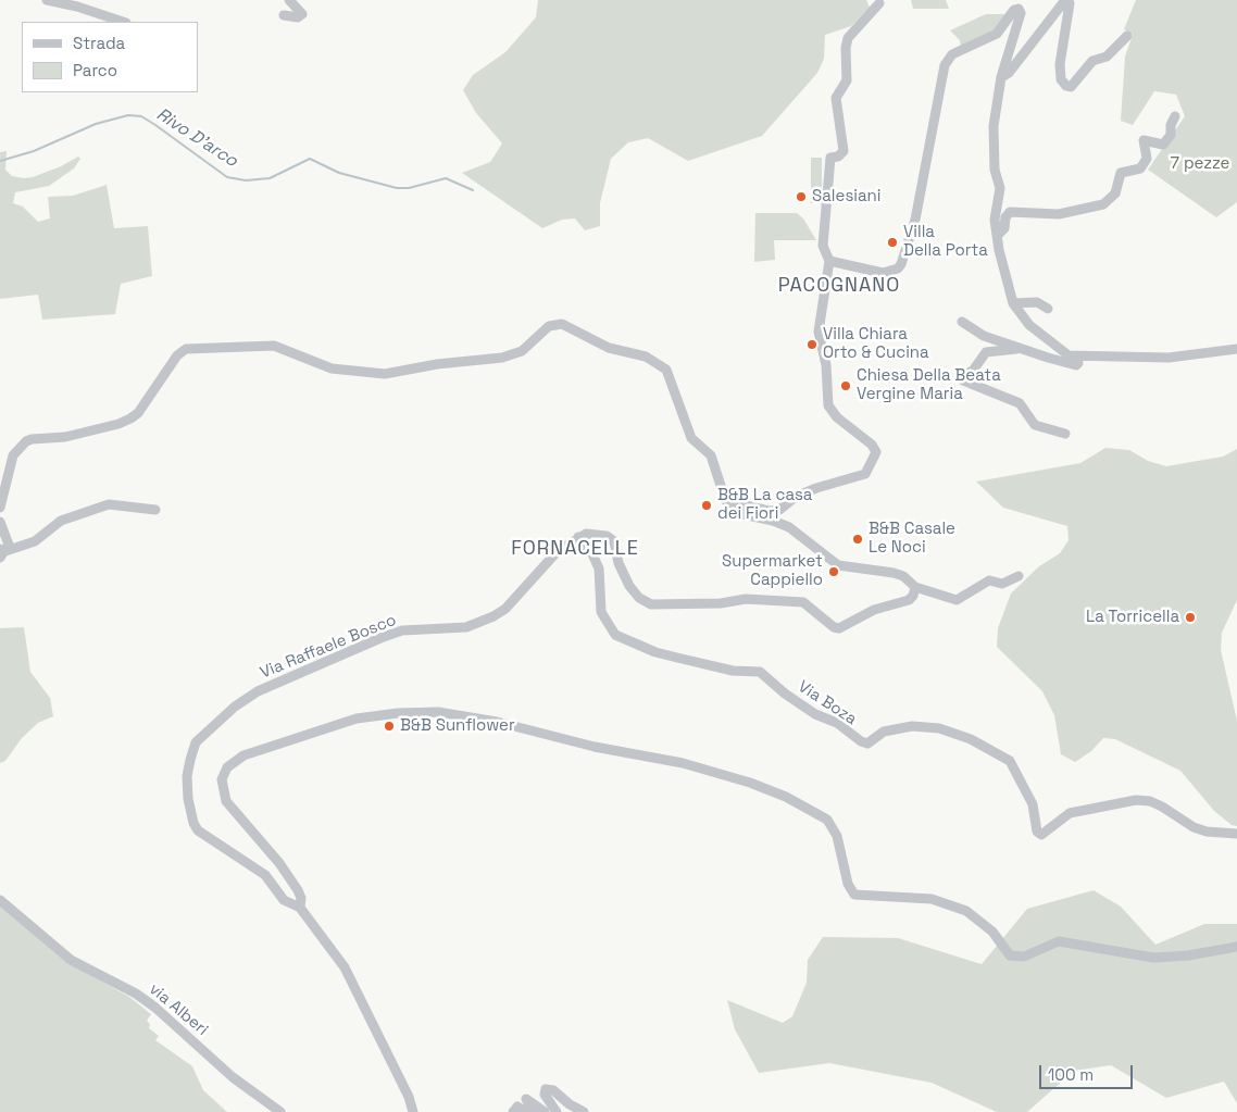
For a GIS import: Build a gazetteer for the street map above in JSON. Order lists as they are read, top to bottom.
{
  "streets": {
    "street": ["Via Raffaele Bosco", "Via Boza", "via Alberi"]
  },
  "crossings": [
    ["Via Raffaele Bosco", "Via Boza"]
  ],
  "districts": ["PACOGNANO", "FORNACELLE"],
  "water": ["Rivo D'arco"],
  "parks": ["7 pezze"],
  "places": [
    "Salesiani",
    "Villa Della Porta",
    "Villa Chiara Orto & Cucina",
    "Chiesa Della Beata Vergine Maria",
    "B&B La casa dei Fiori",
    "B&B Casale Le Noci",
    "Supermarket Cappiello",
    "La Torricella",
    "B&B Sunflower"
  ],
  "legend": ["Strada", "Parco"],
  "scale_bar": "100 m"
}
